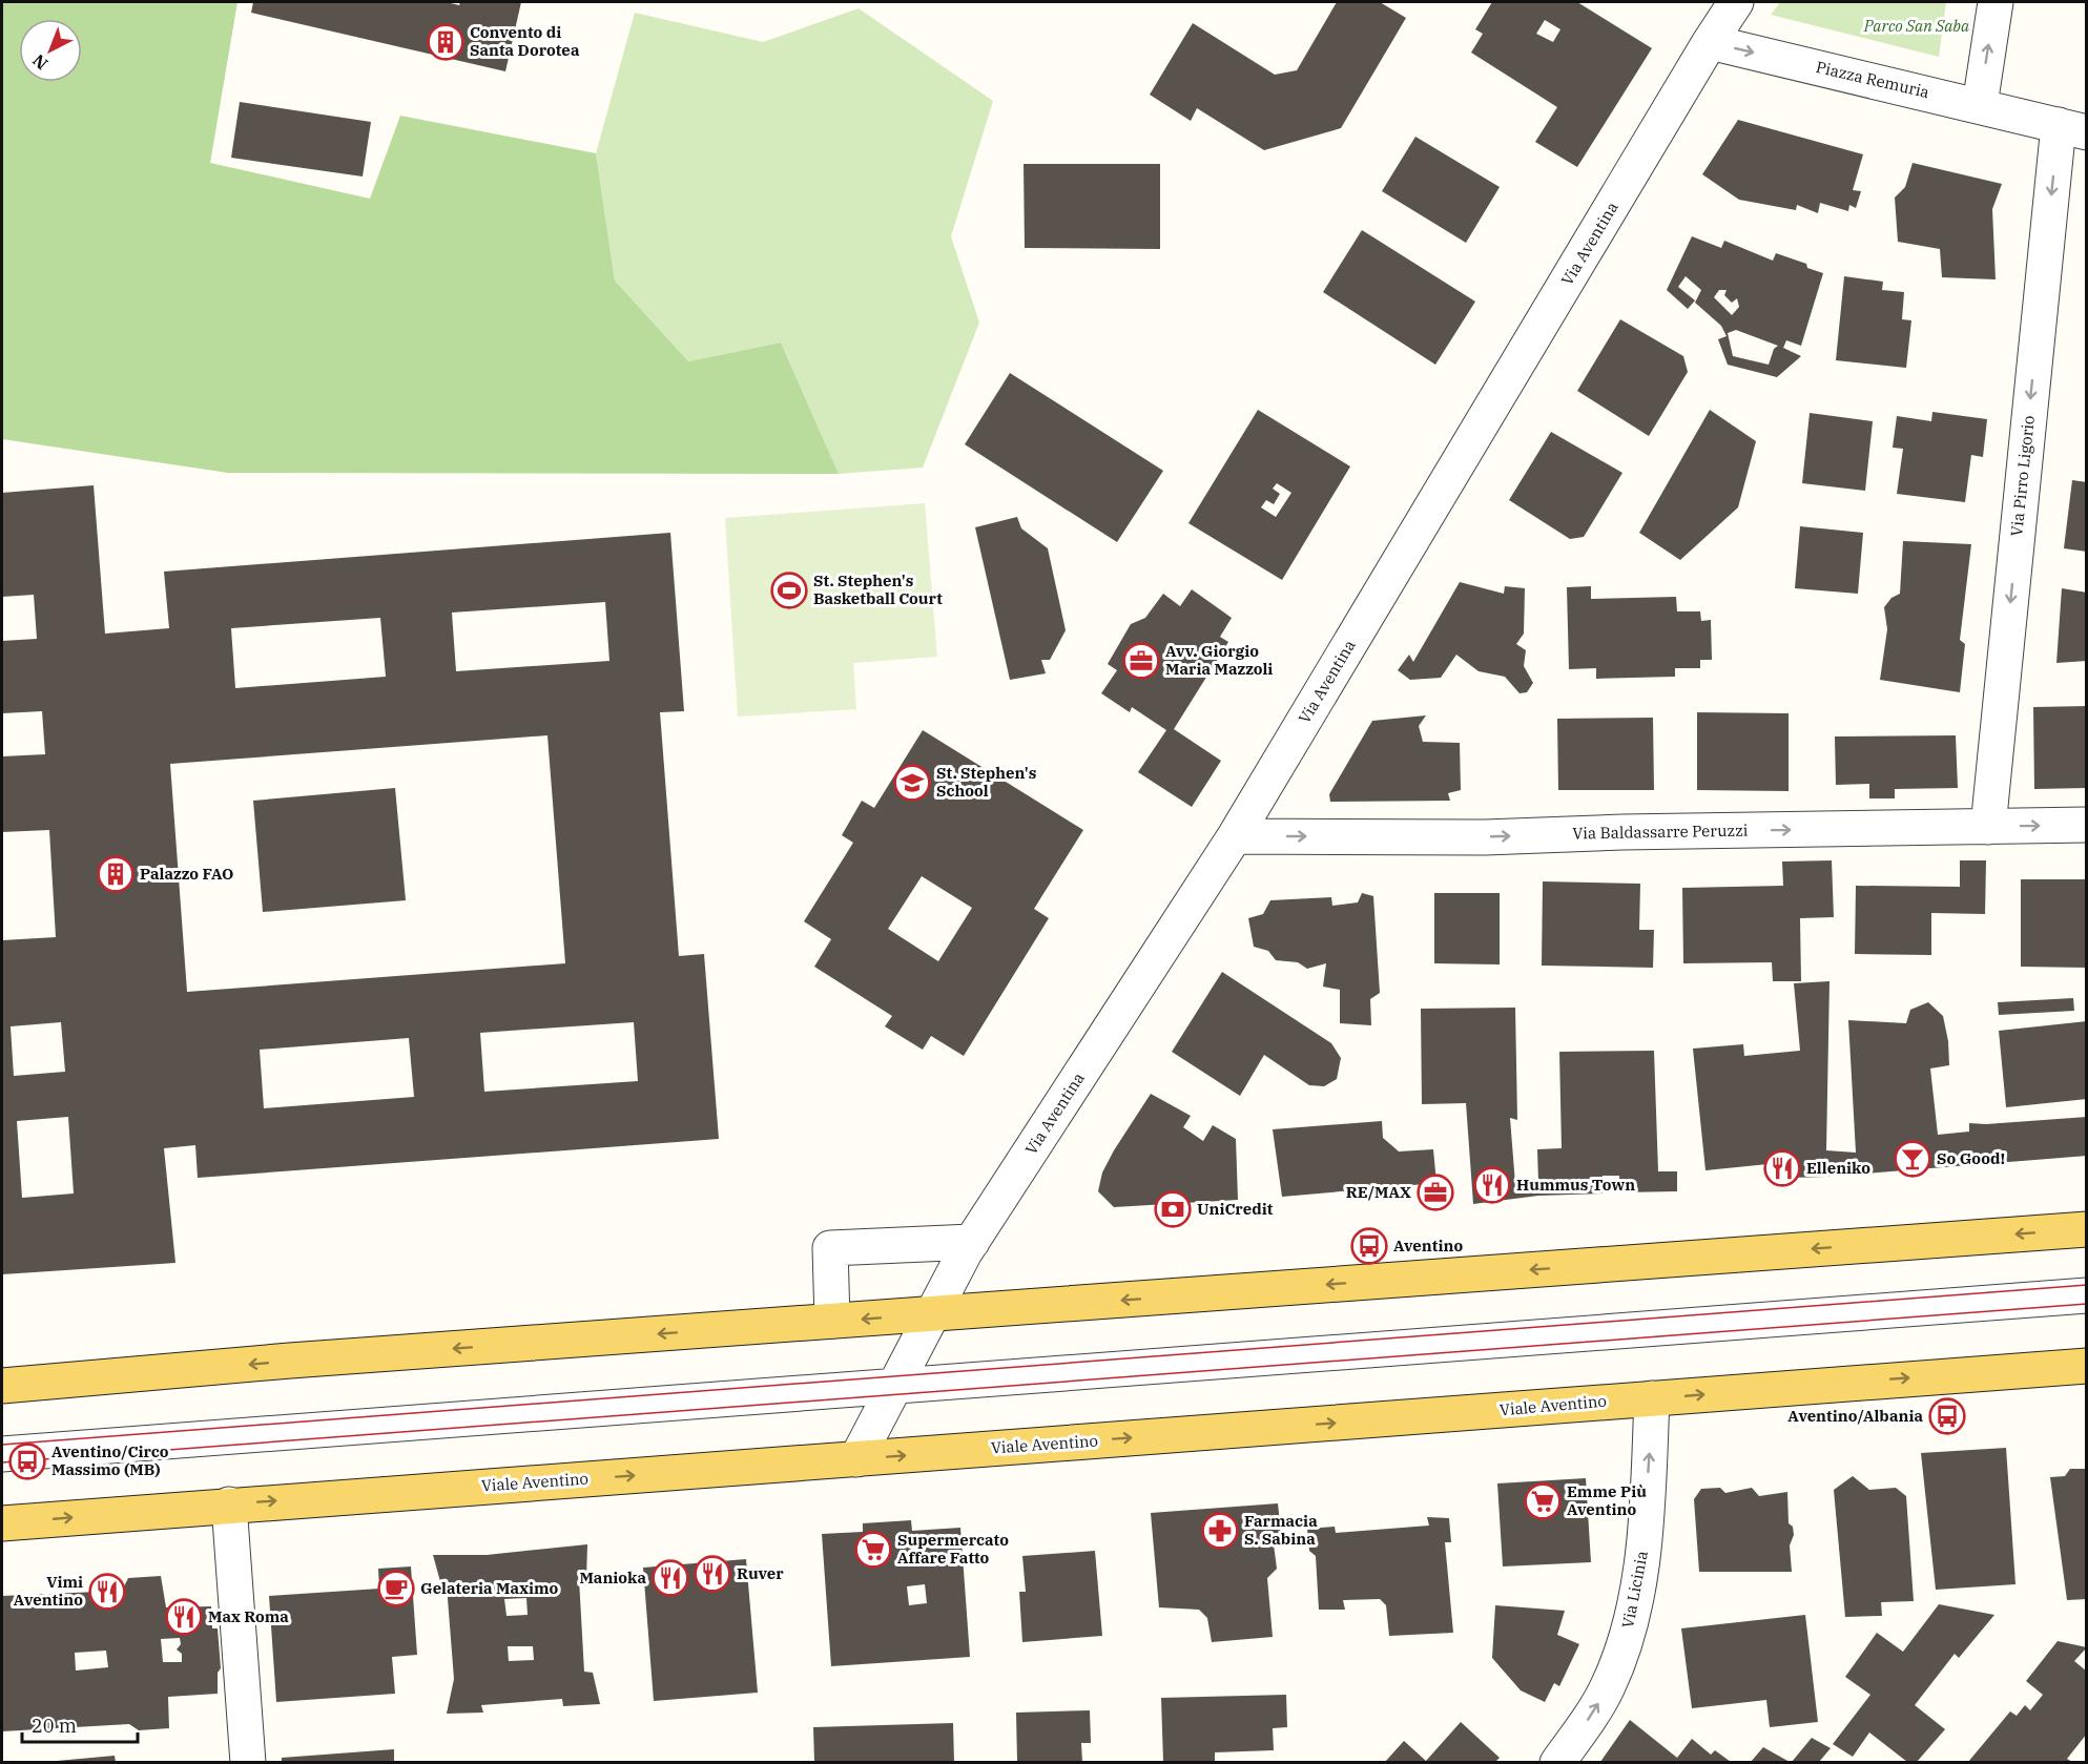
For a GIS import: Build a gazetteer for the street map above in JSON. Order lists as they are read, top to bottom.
{
  "streets": {
    "main road": ["Viale Aventino"],
    "street": [
      "Piazza Remuria",
      "Via Aventina",
      "Via Pirro Ligorio",
      "Via Baldassarre Peruzzi",
      "Via Licinia"
    ]
  },
  "crossings": [
    ["Piazza Remuria", "Via Aventina"],
    ["Piazza Remuria", "Via Pirro Ligorio"],
    ["Via Aventina", "Via Baldassarre Peruzzi"],
    ["Via Aventina", "Viale Aventino"],
    ["Via Pirro Ligorio", "Via Baldassarre Peruzzi"],
    ["Viale Aventino", "Via Licinia"]
  ],
  "one_way": [
    "Piazza Remuria",
    "Via Pirro Ligorio",
    "Via Baldassarre Peruzzi",
    "Via Licinia"
  ],
  "parks": ["Parco San Saba"],
  "places": {
    "building": ["Convento di Santa Dorotea", "Palazzo FAO"],
    "sports": ["St. Stephen's Basketball Court"],
    "office": ["Avv. Giorgio Maria Mazzoli", "RE/MAX"],
    "school or university": ["St. Stephen's School"],
    "bar": ["So Good!"],
    "restaurant": [
      "Elleniko",
      "Hummus Town",
      "Ruver",
      "Manioka",
      "Vimi Aventino",
      "Max Roma"
    ],
    "bank": ["UniCredit"],
    "bus stop": ["Aventino", "Aventino/Albania", "Aventino/Circo Massimo (MB)"],
    "supermarket": ["Emme Più Aventino", "Supermercato Affare Fatto"],
    "pharmacy": ["Farmacia S. Sabina"],
    "cafe": ["Gelateria Maximo"]
  },
  "scale_bar": "20 m",
  "north": "bottom left"
}
